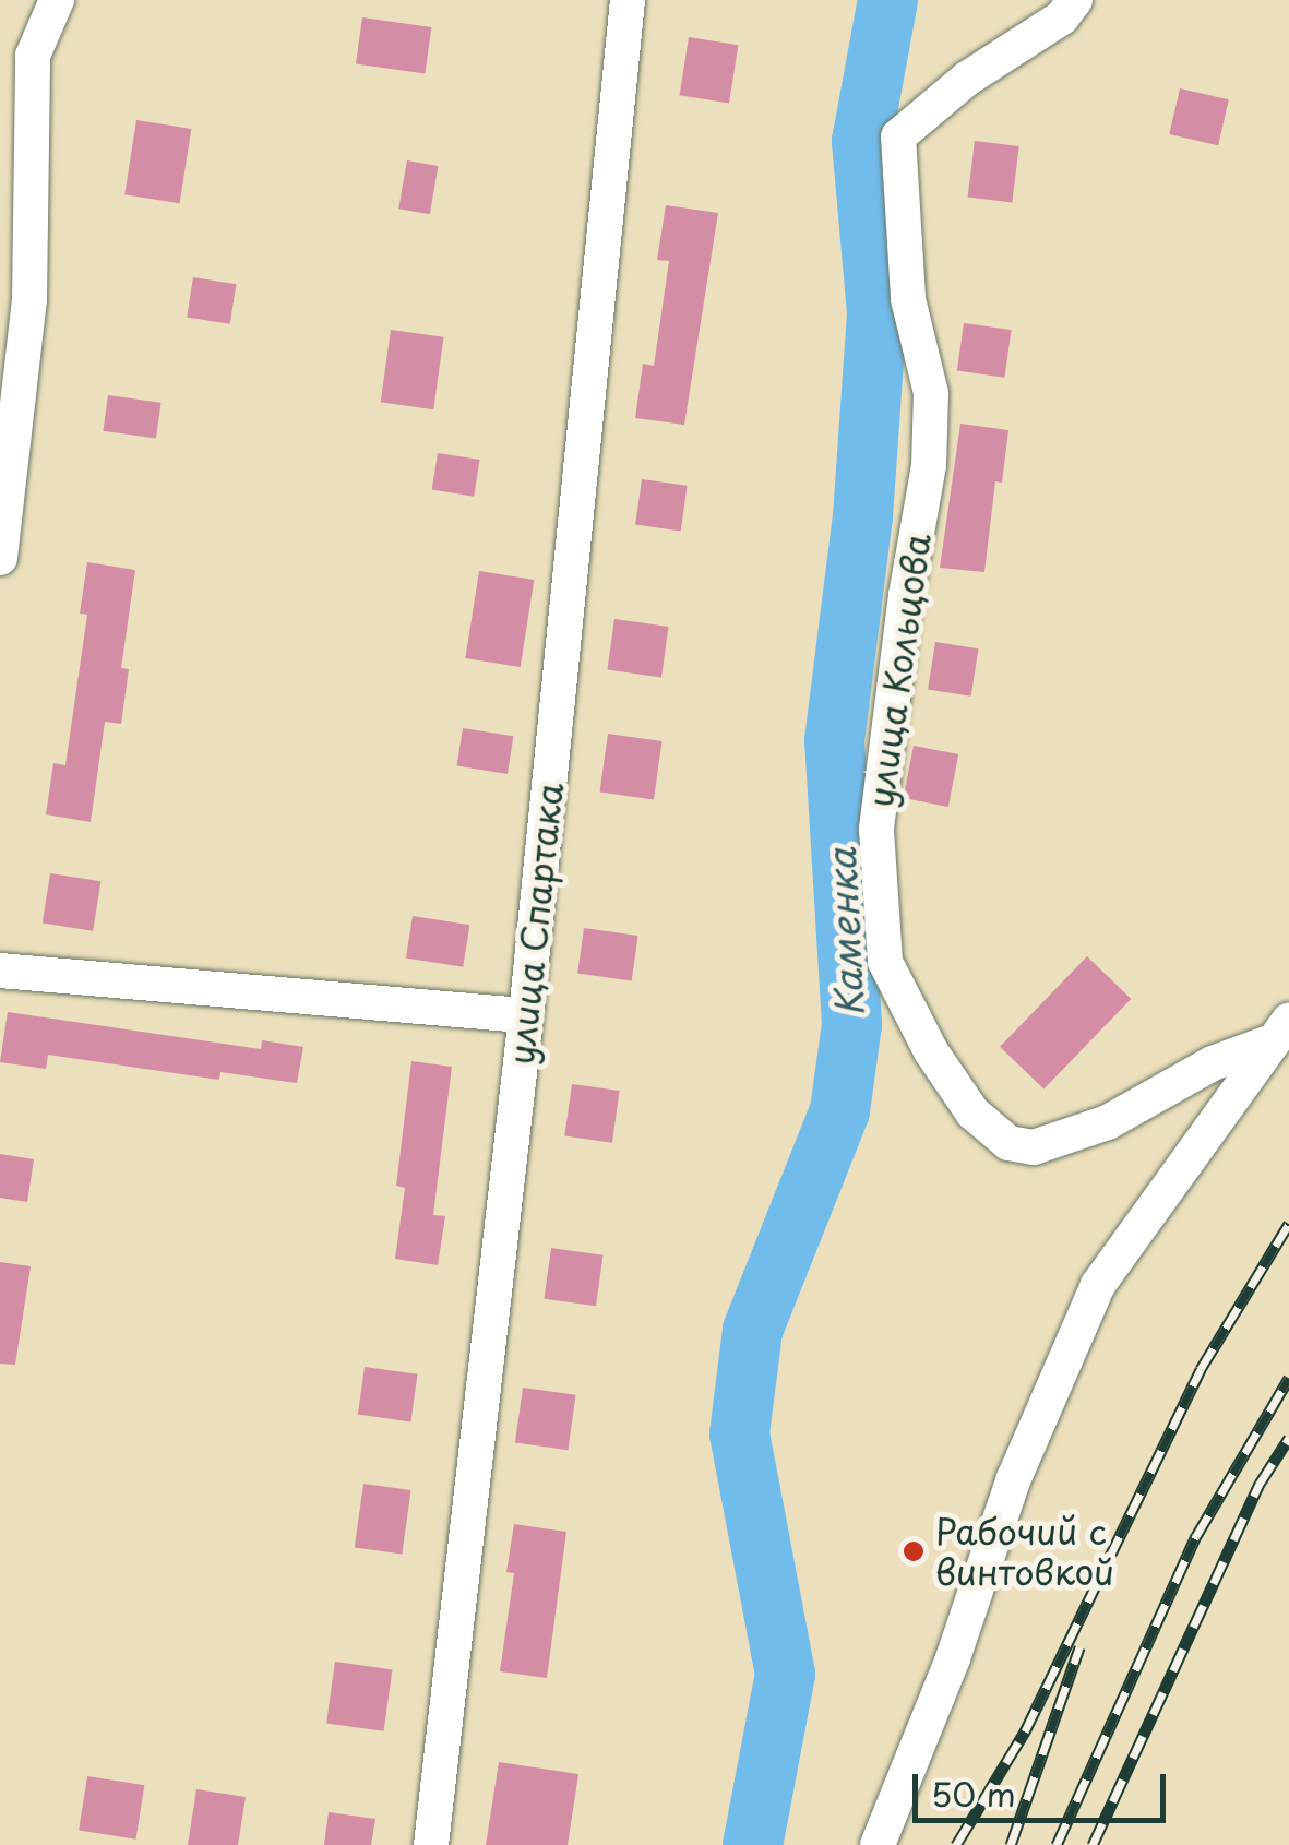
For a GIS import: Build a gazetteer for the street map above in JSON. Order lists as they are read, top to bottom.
{
  "streets": {
    "street": ["улица Кольцова", "улица Спартака"]
  },
  "water": ["Каменка"],
  "places": ["Рабочий с винтовкой"],
  "scale_bar": "50 m"
}
